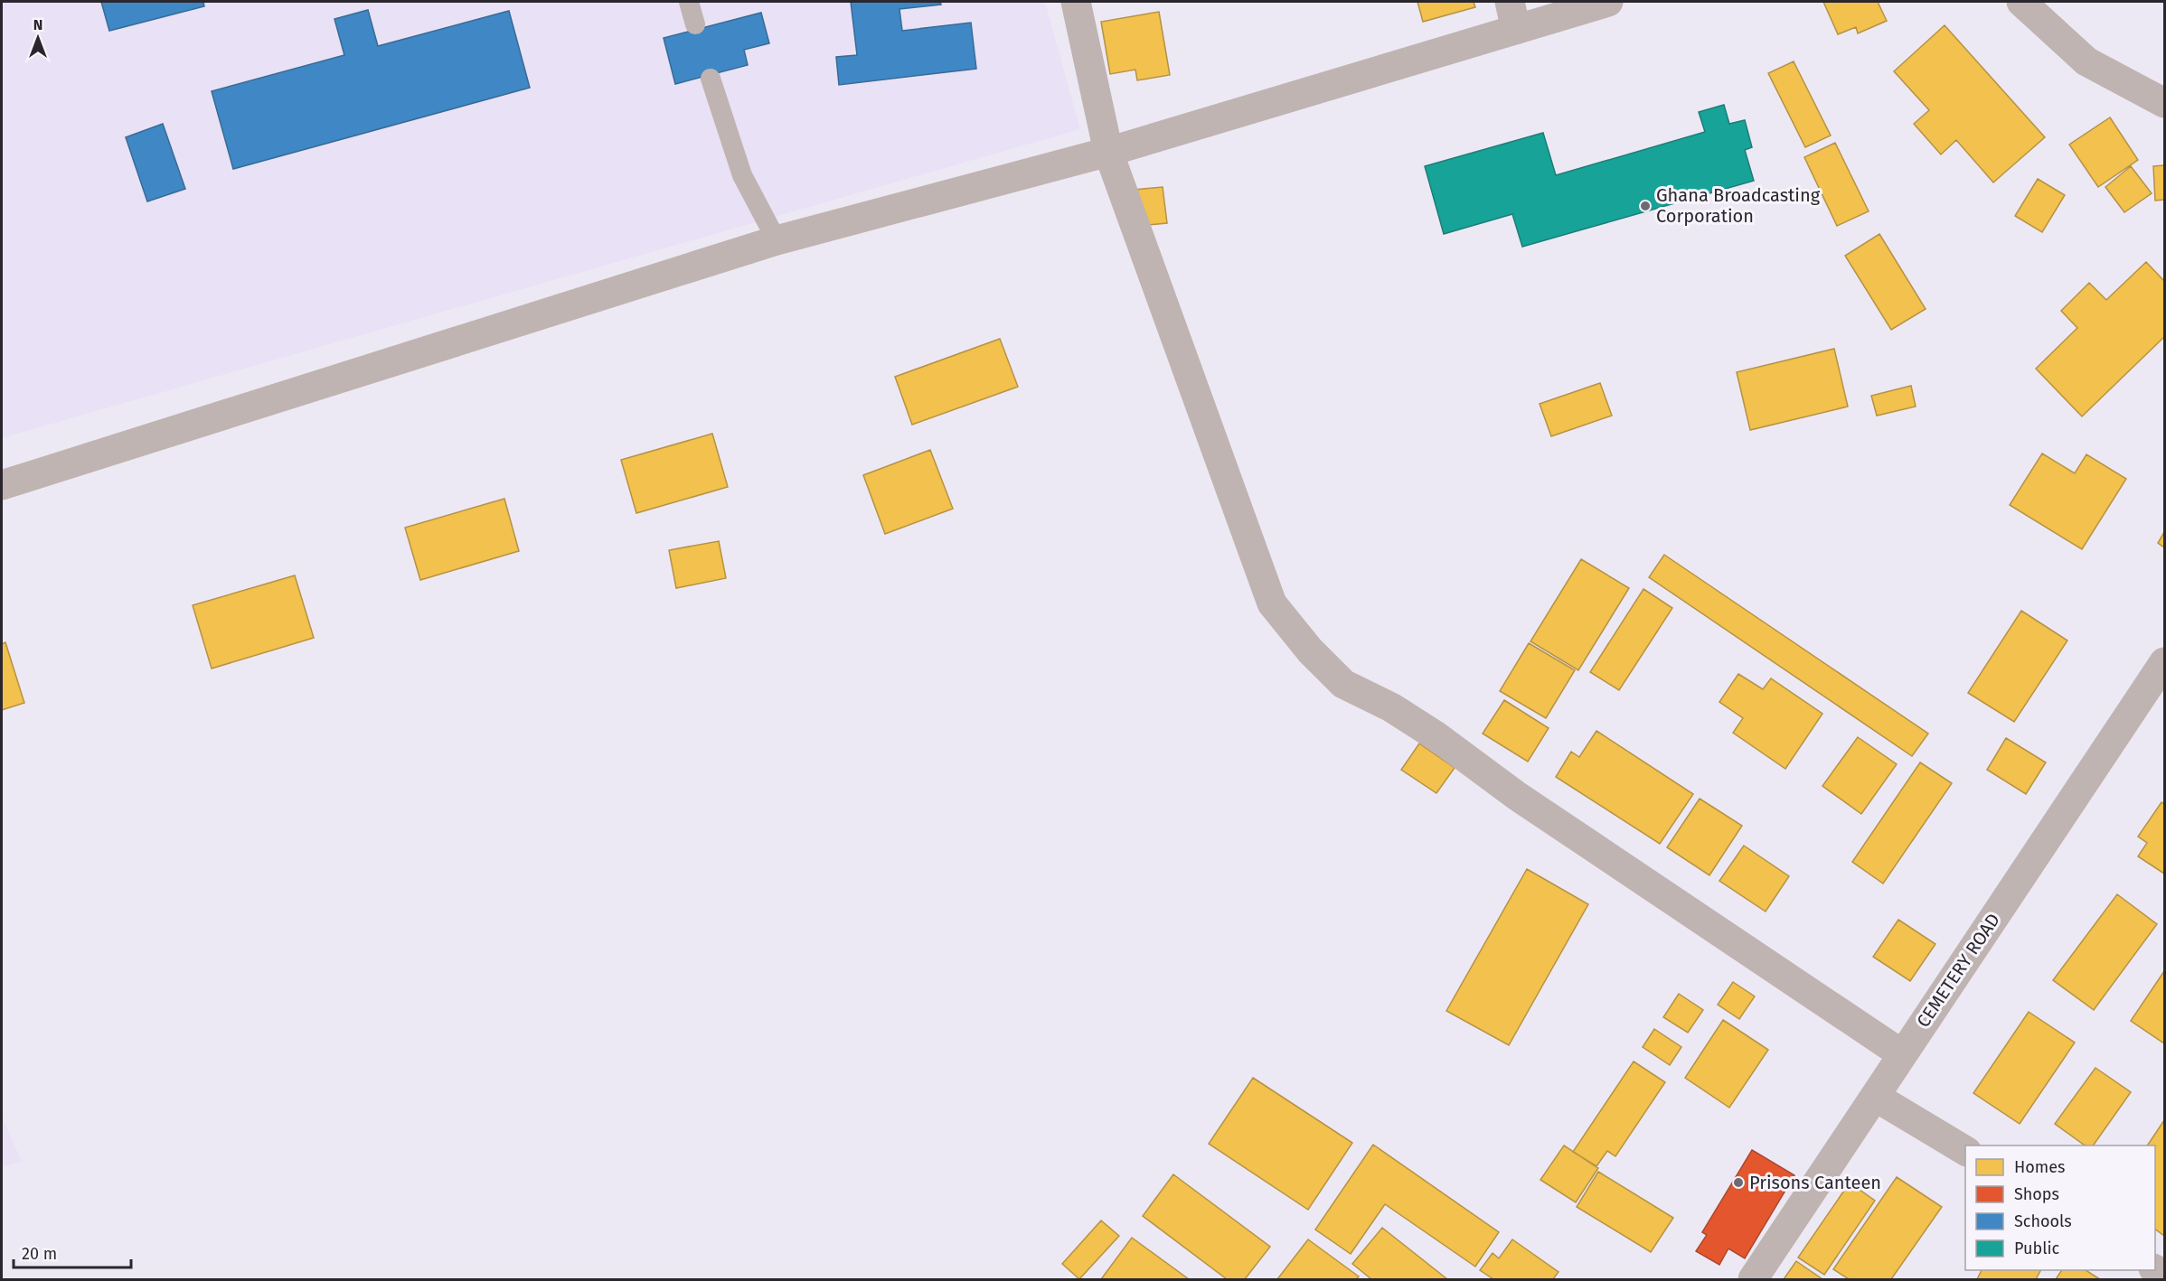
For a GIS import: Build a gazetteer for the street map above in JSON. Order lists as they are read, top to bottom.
{
  "streets": {
    "street": ["CEMETERY ROAD"]
  },
  "places": ["Ghana Broadcasting Corporation", "Prisons Canteen"],
  "legend": [
    "Homes",
    "Shops",
    "Schools",
    "Public"
  ],
  "scale_bar": "20 m",
  "north": "top"
}
